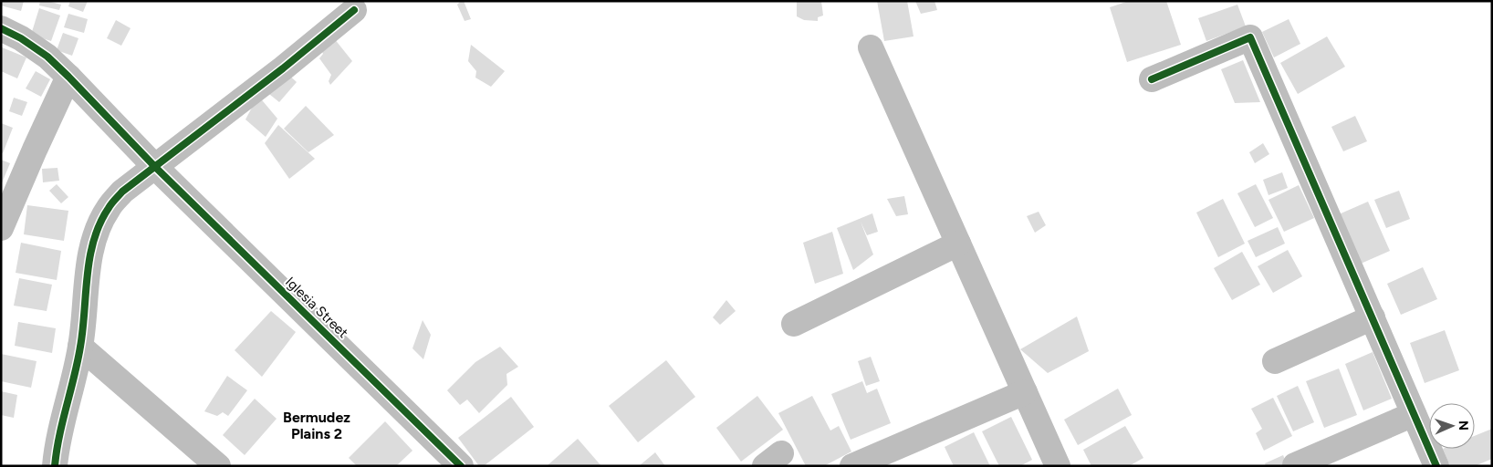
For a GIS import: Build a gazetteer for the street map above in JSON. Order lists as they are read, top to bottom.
{
  "streets": {
    "street": ["Iglesia Street"]
  },
  "districts": ["Bermudez Plains 2"],
  "north": "right"
}
